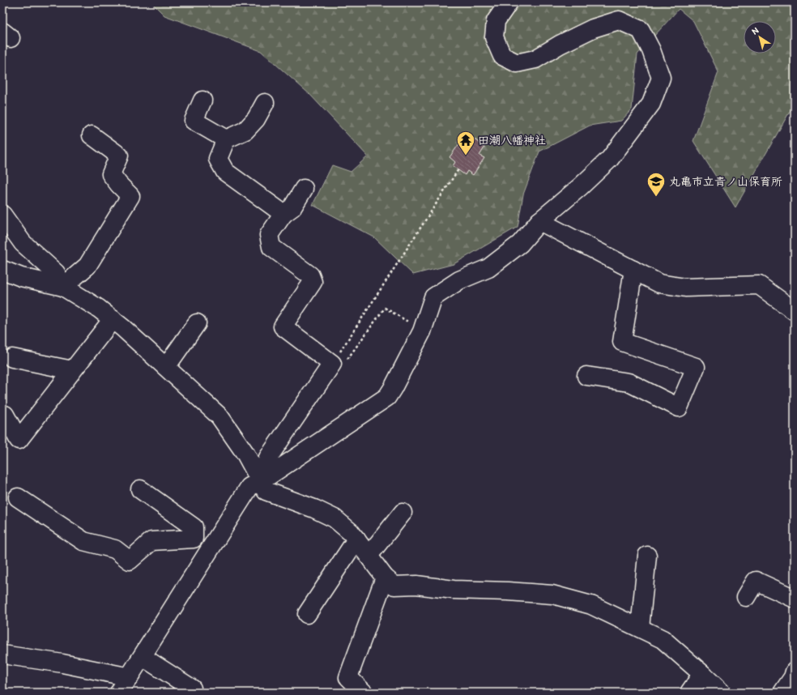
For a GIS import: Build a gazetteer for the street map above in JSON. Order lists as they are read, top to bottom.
{
  "places": {
    "temple": ["田潮八幡神社"],
    "school or university": ["丸亀市立青ノ山保育所"]
  },
  "north": "top left"
}
